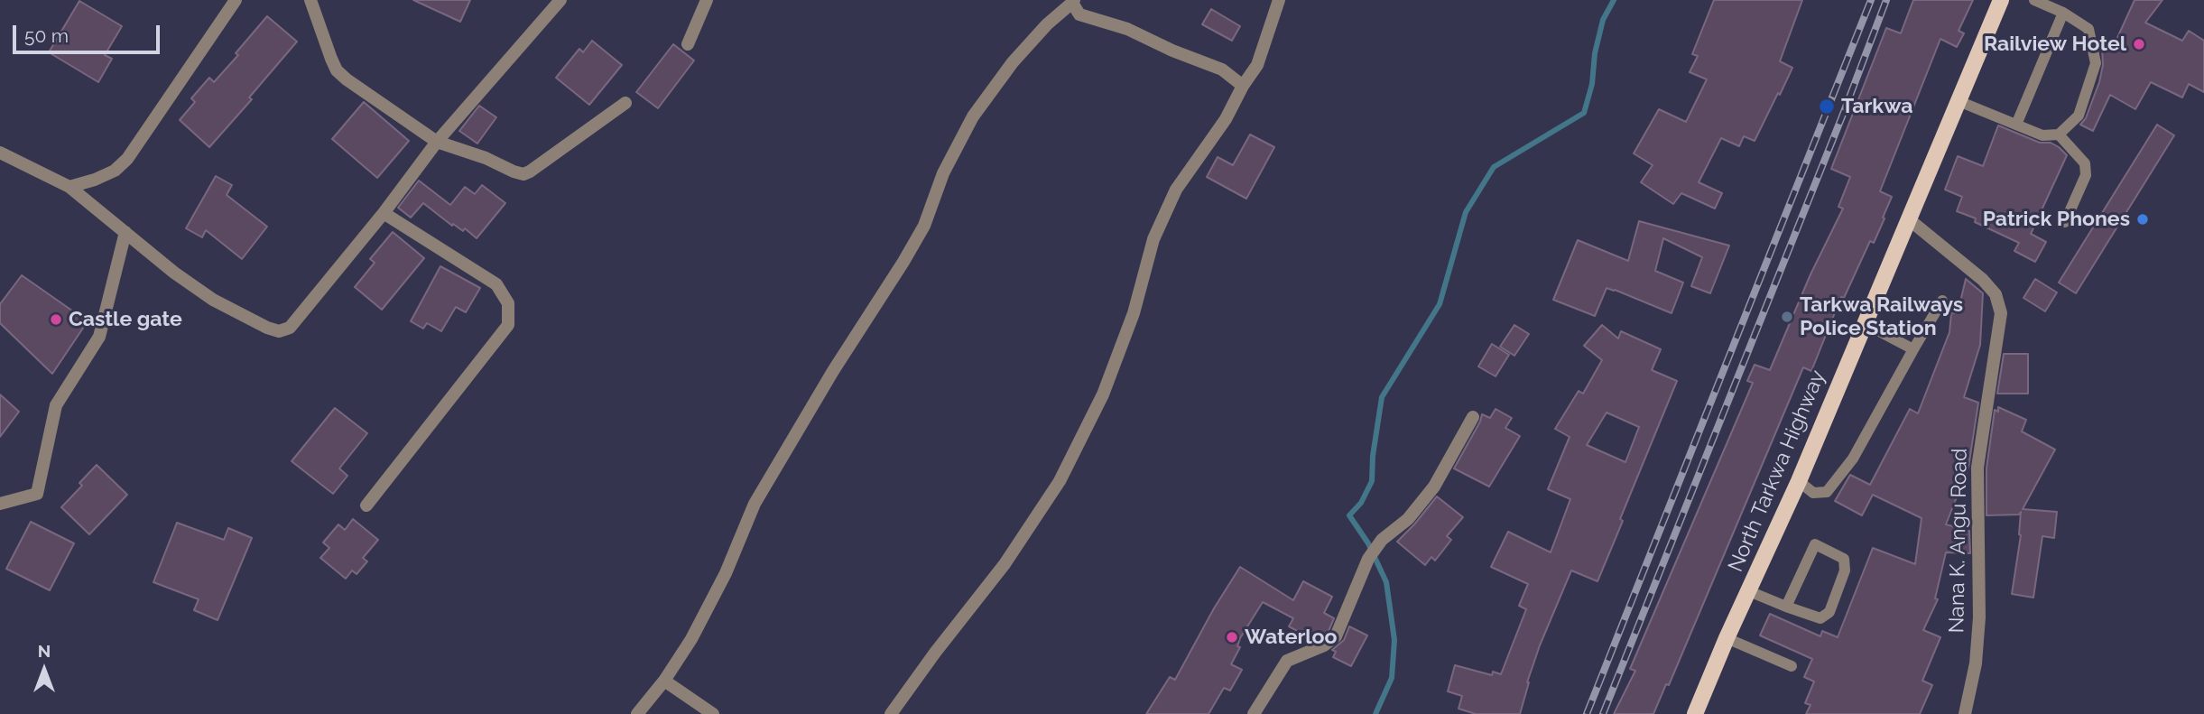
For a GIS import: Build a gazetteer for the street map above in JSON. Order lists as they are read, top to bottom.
{
  "streets": {
    "main road": ["North Tarkwa Highway"],
    "street": ["Nana K. Angu Road"]
  },
  "crossings": [
    ["North Tarkwa Highway", "Nana K. Angu Road"]
  ],
  "places": [
    "Railview Hotel",
    "Tarkwa",
    "Patrick Phones",
    "Tarkwa Railways Police Station",
    "Castle gate",
    "Waterloo"
  ],
  "scale_bar": "50 m",
  "north": "top"
}
